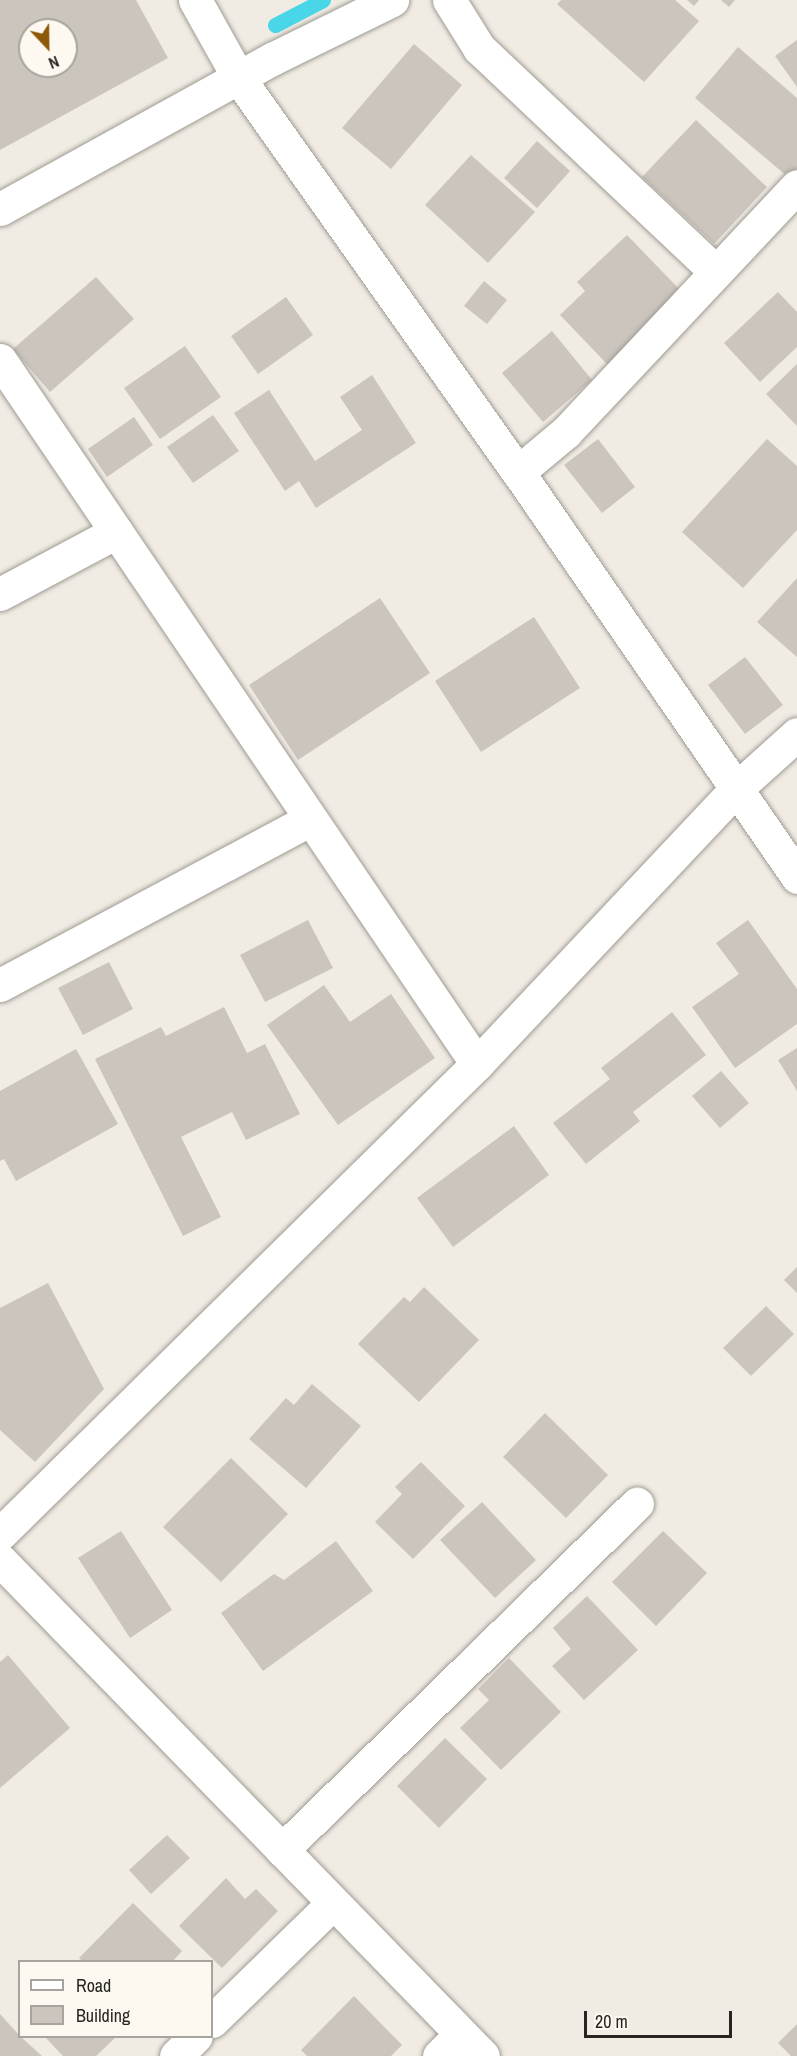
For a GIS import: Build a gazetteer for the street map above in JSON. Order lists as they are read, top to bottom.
{
  "legend": ["Road", "Building"],
  "scale_bar": "20 m",
  "north": "bottom"
}
